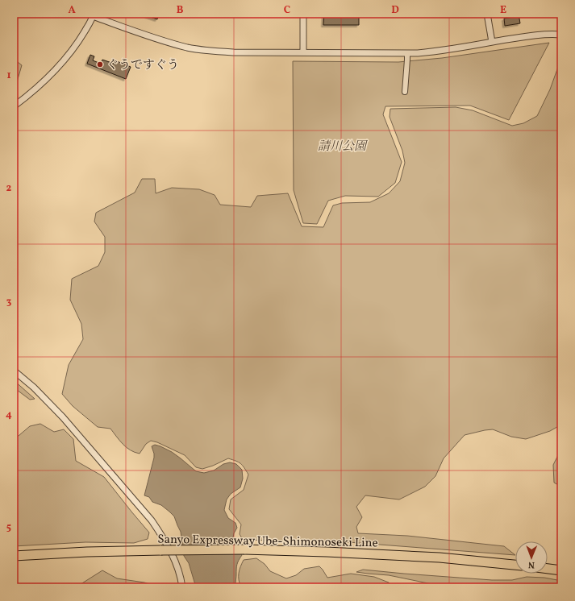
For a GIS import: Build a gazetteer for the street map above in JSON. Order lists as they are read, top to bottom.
{
  "streets": {
    "highway": ["Sanyo Expressway Ube-Shimonoseki Line"]
  },
  "parks": ["請川公園"],
  "places": ["ぐうですぐう"],
  "north": "bottom",
  "grid": {
    "columns": [
      "A",
      "B",
      "C",
      "D",
      "E"
    ],
    "rows": [
      "1",
      "2",
      "3",
      "4",
      "5"
    ]
  }
}
